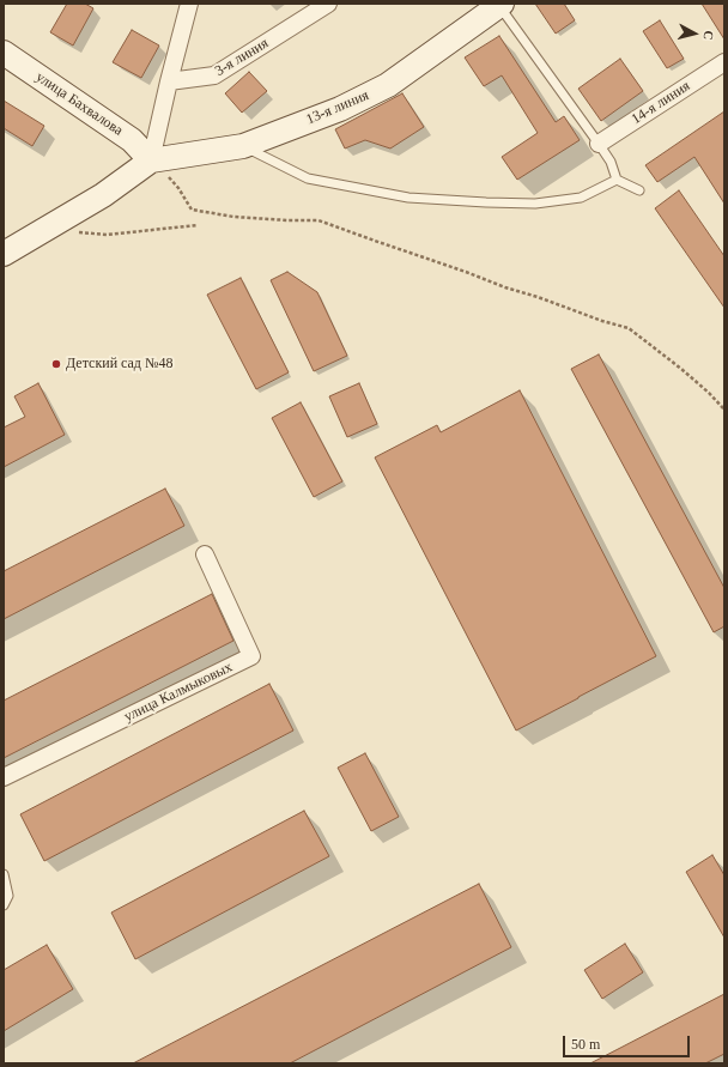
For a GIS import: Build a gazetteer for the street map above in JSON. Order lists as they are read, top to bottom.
{
  "streets": {
    "street": [
      "3-я линия",
      "14-я линия",
      "улица Бахвалова",
      "13-я линия",
      "улица Калмыковых"
    ]
  },
  "crossings": [
    ["улица Бахвалова", "13-я линия"]
  ],
  "places": ["Детский сад №48"],
  "scale_bar": "50 m",
  "north": "right"
}
